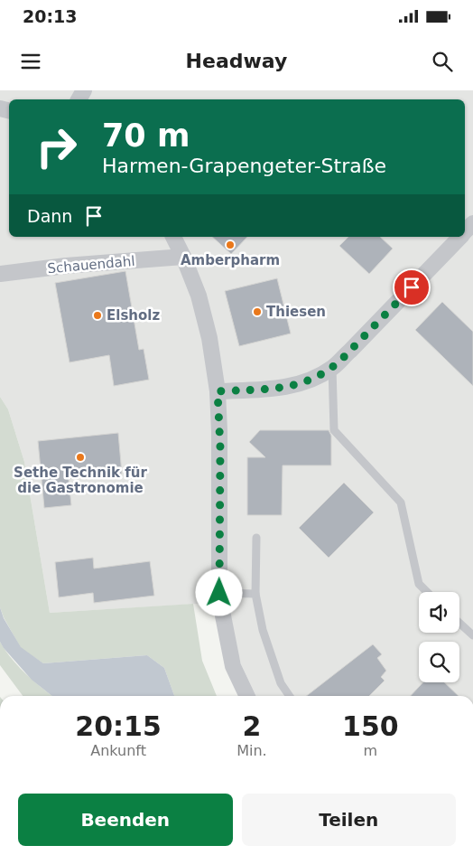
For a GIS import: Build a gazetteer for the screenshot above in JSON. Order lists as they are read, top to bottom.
{
  "streets": {
    "street": ["Schauendahl"]
  },
  "places": [
    "Amberpharm",
    "Thiesen",
    "Elsholz",
    "Sethe Technik für die Gastronomie"
  ],
  "page": {
    "status": "20:13",
    "header": "Headway",
    "turn": ["70 m", "Harmen-Grapengeter-Straße"],
    "then": "Dann",
    "eta": [
      "20:15",
      "Ankunft",
      "2",
      "Min.",
      "150",
      "m"
    ],
    "buttons": ["Beenden", "Teilen"]
  }
}
